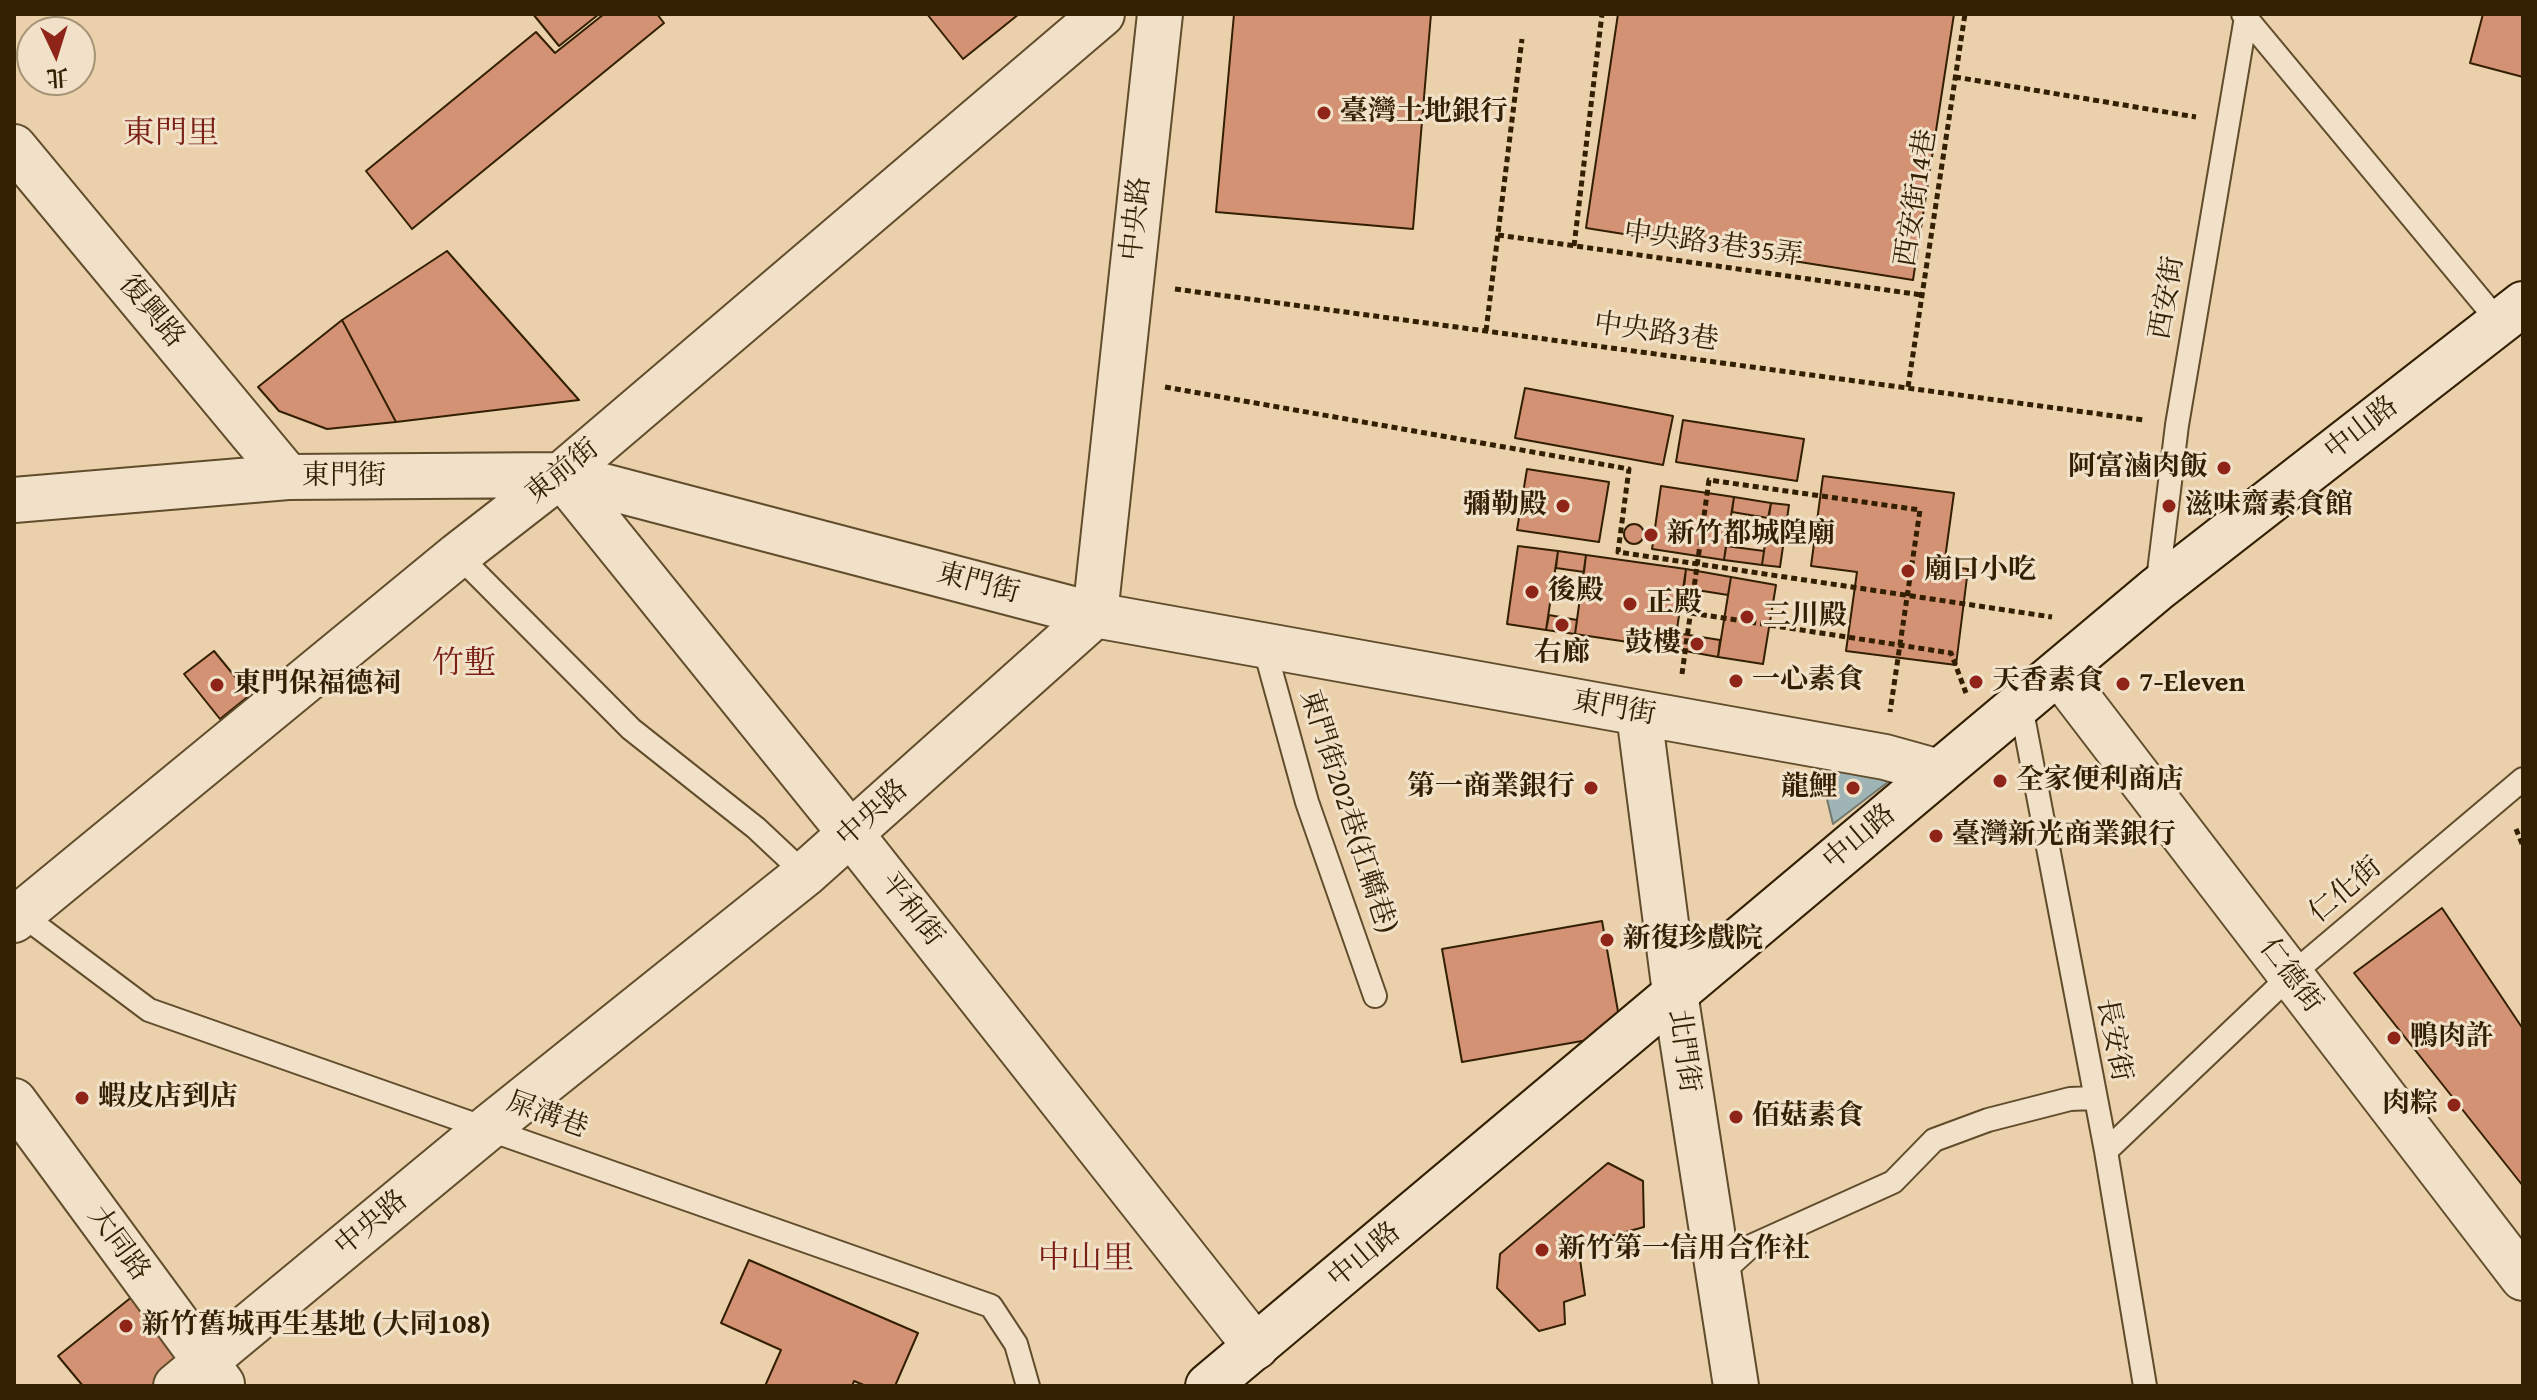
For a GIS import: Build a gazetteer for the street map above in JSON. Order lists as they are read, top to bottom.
{
  "streets": {
    "street": [
      "中央路",
      "復興路",
      "中山路",
      "東前街",
      "東門街",
      "平和街",
      "仁德街",
      "北門街",
      "大同路"
    ],
    "lane": [
      "西安街",
      "東門街202巷(扛轎巷)",
      "仁化街",
      "長安街",
      "屎溝巷"
    ],
    "path": ["西安街14巷", "中央路3巷35弄", "中央路3巷"]
  },
  "crossings": [
    ["西安街14巷", "中央路3巷35弄"],
    ["西安街14巷", "中央路3巷"],
    ["中央路", "中央路3巷"],
    ["中央路", "東門街"],
    ["中央路", "平和街"],
    ["中央路", "屎溝巷"],
    ["中央路", "大同路"],
    ["西安街", "中央路3巷"],
    ["西安街", "中山路"],
    ["復興路", "東門街"],
    ["中山路", "東門街"],
    ["中山路", "平和街"],
    ["中山路", "仁德街"],
    ["中山路", "長安街"],
    ["中山路", "北門街"],
    ["東前街", "東門街"],
    ["東前街", "平和街"],
    ["東前街", "屎溝巷"],
    ["東門街", "東門街202巷(扛轎巷)"],
    ["東門街", "平和街"],
    ["東門街", "北門街"],
    ["仁化街", "仁德街"],
    ["仁化街", "長安街"]
  ],
  "districts": ["東門里", "竹塹", "中山里"],
  "places": [
    "臺灣土地銀行",
    "阿富滷肉飯",
    "彌勒殿",
    "滋味齋素食館",
    "新竹都城隍廟",
    "廟口小吃",
    "後殿",
    "正殿",
    "三川殿",
    "右廊",
    "鼓樓",
    "一心素食",
    "天香素食",
    "7-Eleven",
    "東門保福德祠",
    "全家便利商店",
    "第一商業銀行",
    "龍鯉",
    "臺灣新光商業銀行",
    "新復珍戲院",
    "鴨肉許",
    "蝦皮店到店",
    "肉粽",
    "佰菇素食",
    "新竹第一信用合作社",
    "新竹舊城再生基地 (大同108)"
  ],
  "north": "bottom"
}
